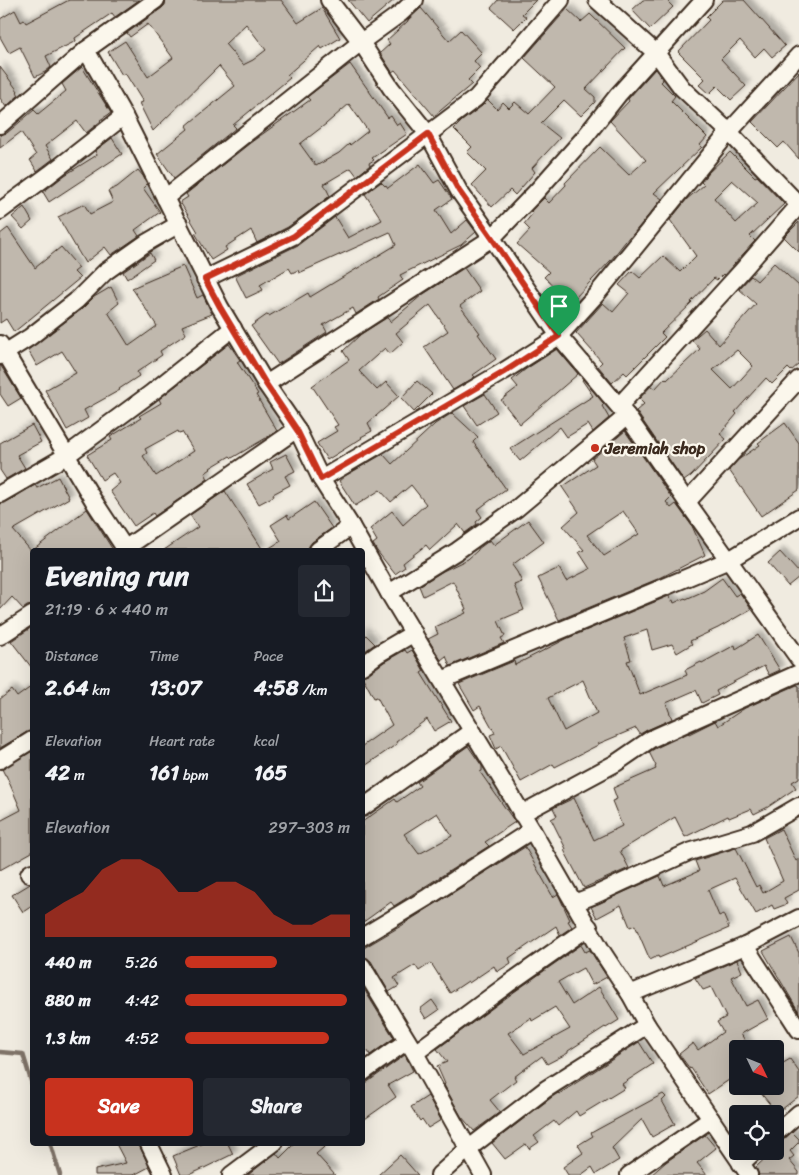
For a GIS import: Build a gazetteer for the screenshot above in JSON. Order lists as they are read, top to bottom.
{
  "places": ["Jeremiah shop"],
  "north": "bottom right",
  "page": {
    "heading": ["Evening run", "21:19 · 6 × 440 m"],
    "stats": [
      ["Distance", "2.64 km"],
      ["Time", "13:07"],
      ["Pace", "4:58 /km"],
      ["Elevation", "42 m"],
      ["Heart rate", "161 bpm"],
      ["kcal", "165"]
    ],
    "chart": ["Elevation", "297–303 m"],
    "list": [
      {
        "name": "440 m",
        "note": "5:26"
      },
      {
        "name": "880 m",
        "note": "4:42"
      },
      {
        "name": "1.3 km",
        "note": "4:52"
      }
    ],
    "buttons": ["Save", "Share"]
  }
}
